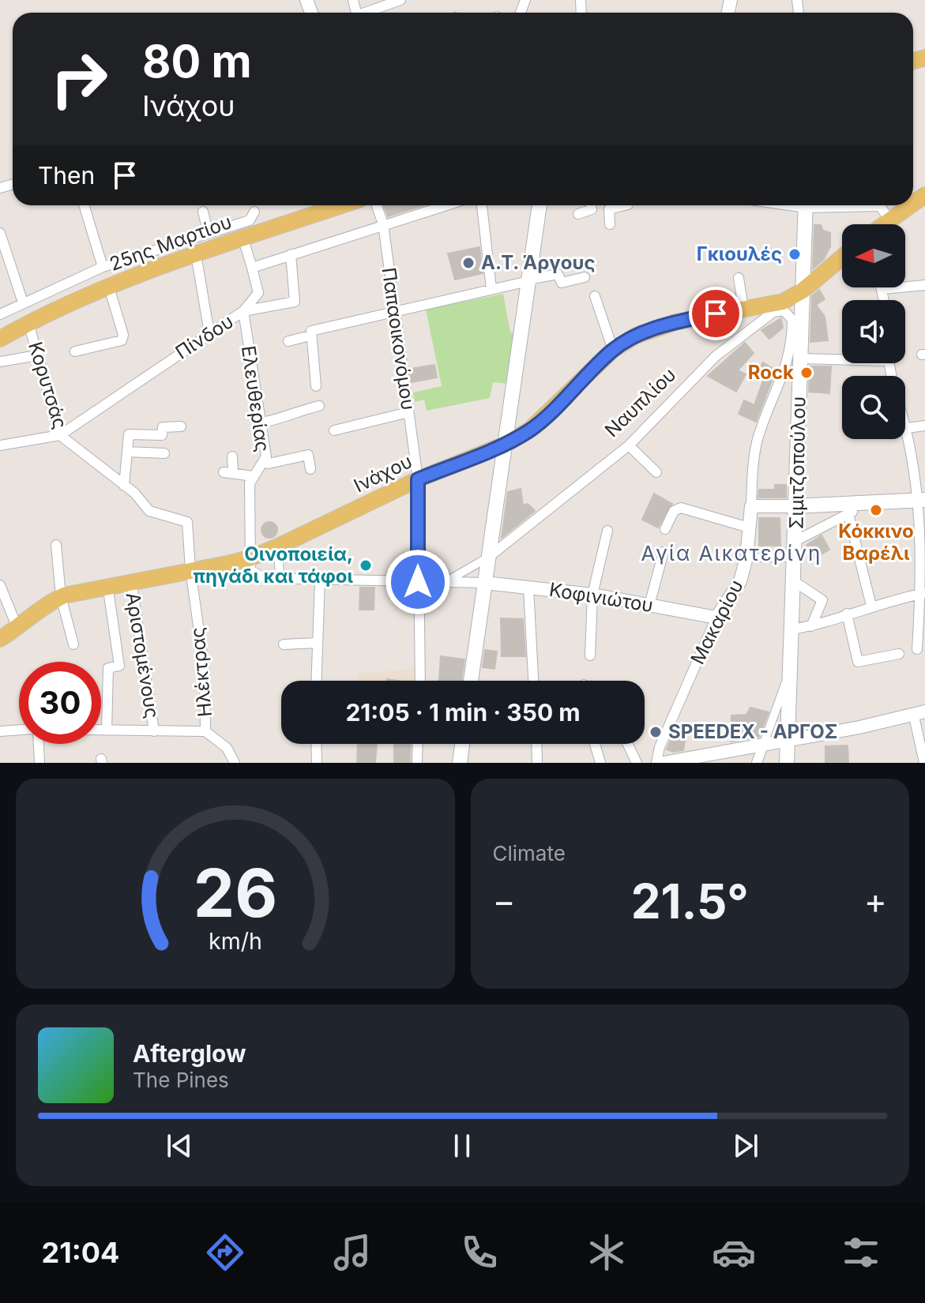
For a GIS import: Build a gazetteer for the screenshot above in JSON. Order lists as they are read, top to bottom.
{
  "streets": {
    "main road": ["25ης Μαρτίου", "Σιμιτζοπούλου", "Ινάχου"],
    "street": [
      "Πίνδου",
      "Παπαοικονόμου",
      "Κορυτσάς",
      "Ελευθερίας",
      "Ναυπλίου",
      "Κοφινιώτου",
      "Μακαρίου",
      "Αριστομένους",
      "Ηλέκτρας"
    ]
  },
  "crossings": [
    ["25ης Μαρτίου", "Κορυτσάς"],
    ["Πίνδου", "Κορυτσάς"],
    ["Πίνδου", "Ελευθερίας"],
    ["Παπαοικονόμου", "Ινάχου"],
    ["Κορυτσάς", "Ινάχου"],
    ["Κορυτσάς", "Ηλέκτρας"],
    ["Ελευθερίας", "Ινάχου"],
    ["Ναυπλίου", "Μακαρίου"],
    ["Σιμιτζοπούλου", "Μακαρίου"],
    ["Ινάχου", "Αριστομένους"],
    ["Ινάχου", "Ηλέκτρας"],
    ["Κοφινιώτου", "Μακαρίου"]
  ],
  "districts": ["Αγία Αικατερίνη"],
  "places": [
    "Γκιουλές",
    "Α.Τ. Άργους",
    "Rock",
    "Κόκκινο Βαρέλι",
    "Οινοποιεία, πηγάδι και τάφοι",
    "SPEEDEX - ΑΡΓΟΣ"
  ],
  "north": "left",
  "page": {
    "turn": ["80 m", "Ινάχου"],
    "then": "Then",
    "limit": "30",
    "trip": "21:05 · 1 min · 350 m",
    "tile": "Climate",
    "heat": ["−", "21.5°", "+"],
    "song": ["Afterglow", "The Pines"],
    "tabs": "21:04",
    "gauge": ["26", "km/h"]
  }
}
